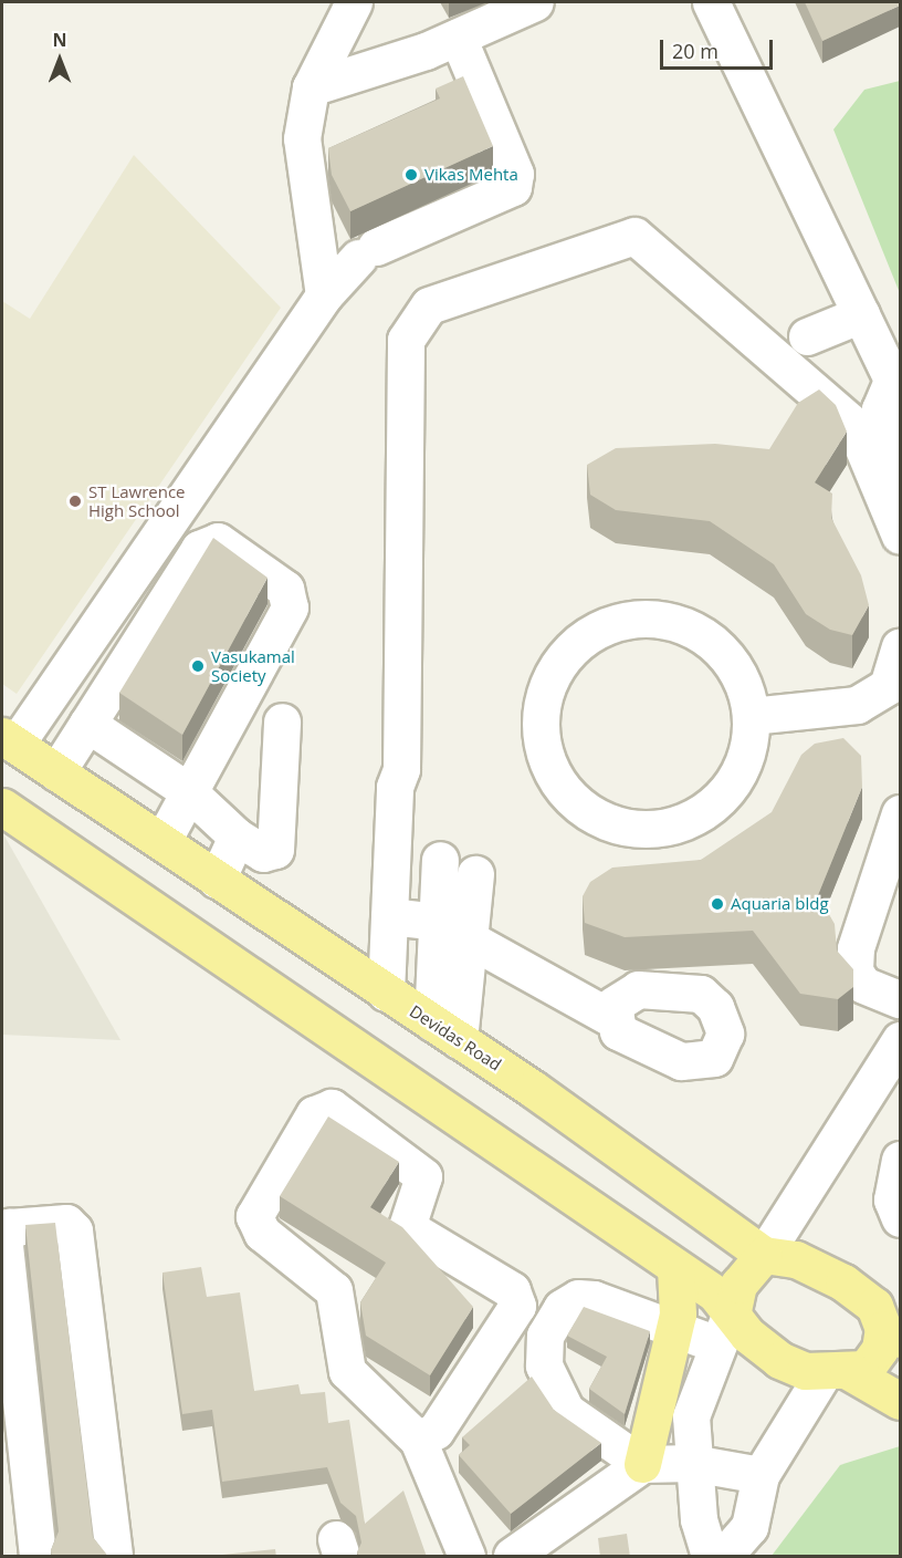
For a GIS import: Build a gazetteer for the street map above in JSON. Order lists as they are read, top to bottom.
{
  "streets": {
    "main road": ["Devidas Road"]
  },
  "places": [
    "Vikas Mehta",
    "ST Lawrence High School",
    "Vasukamal Society",
    "Aquaria bldg"
  ],
  "scale_bar": "20 m",
  "north": "top"
}
